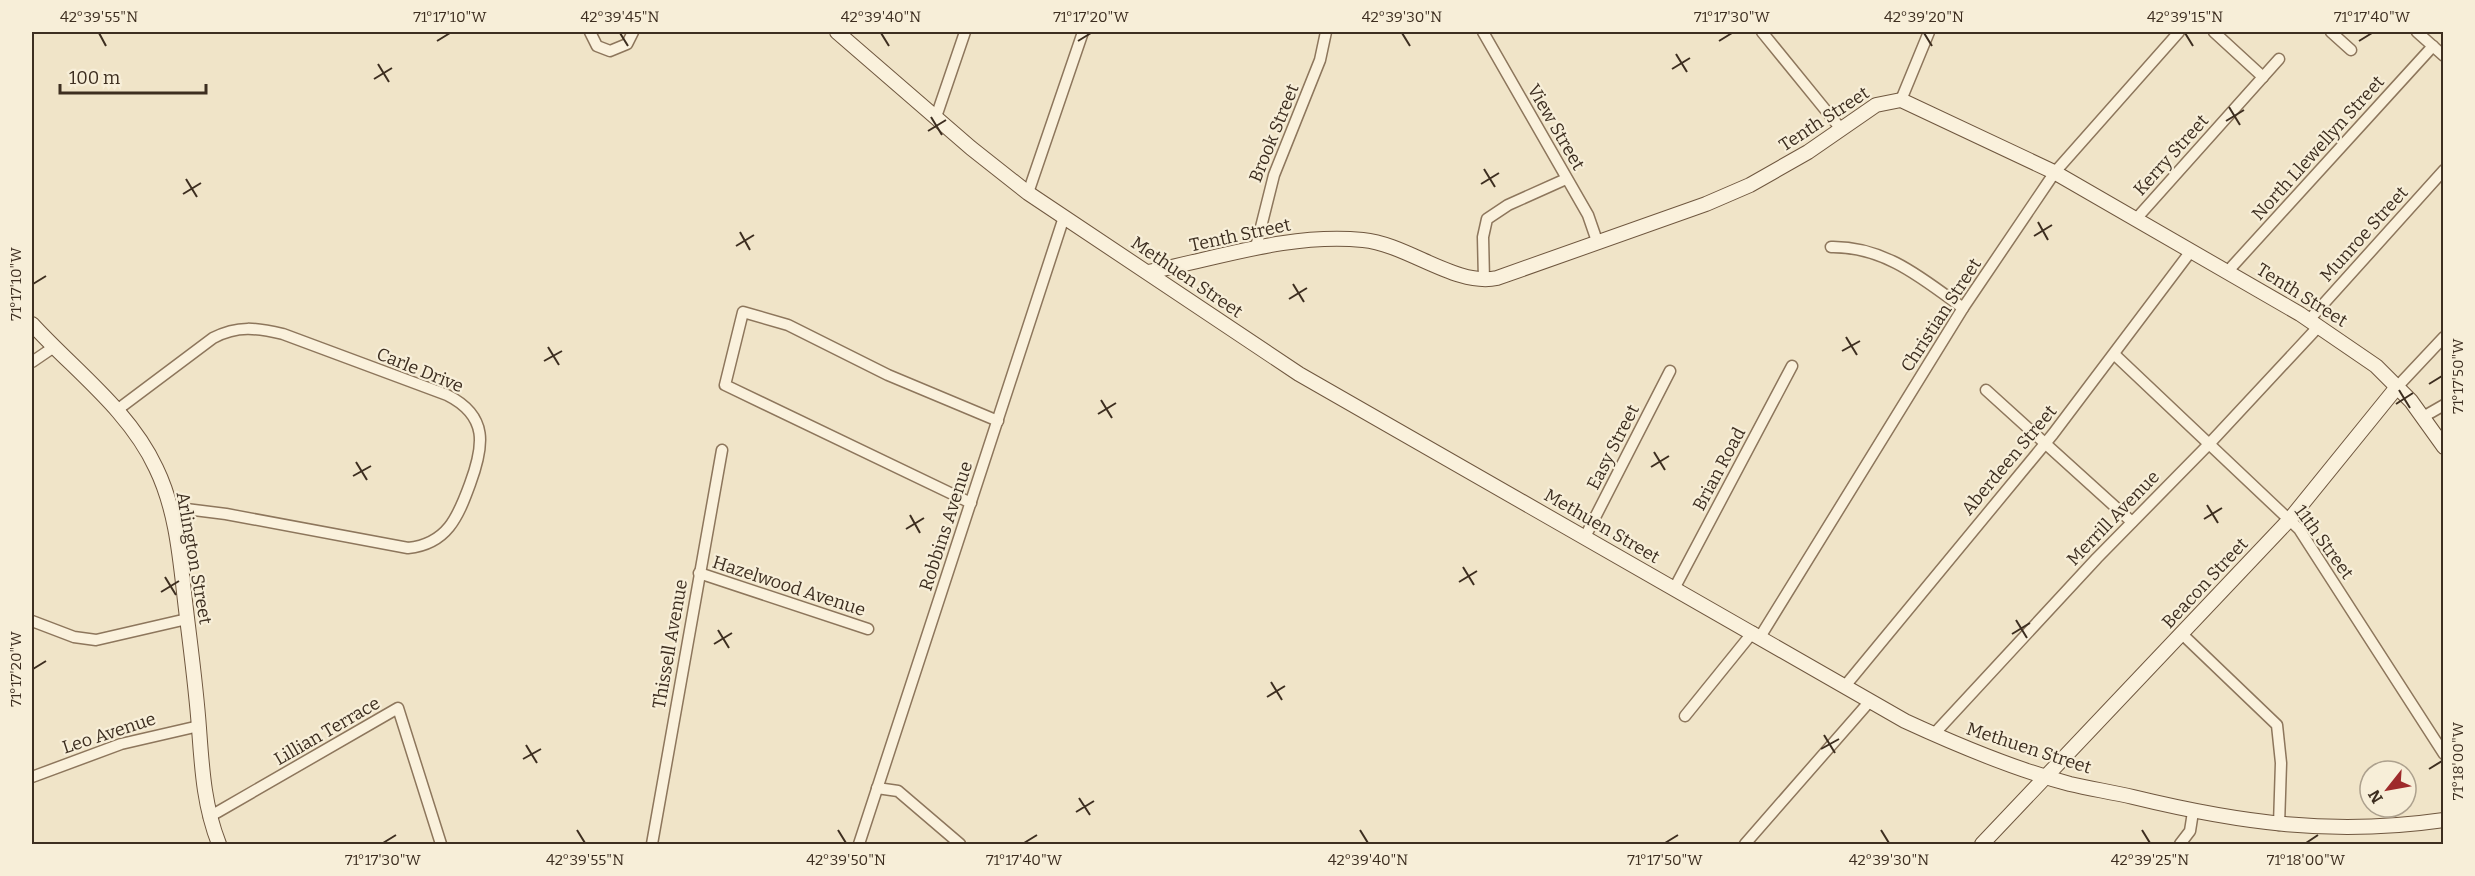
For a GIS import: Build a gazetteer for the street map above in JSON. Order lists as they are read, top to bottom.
{
  "streets": {
    "street": [
      "Tenth Street",
      "View Street",
      "Brook Street",
      "North Llewellyn Street",
      "Kerry Street",
      "Munroe Street",
      "Methuen Street",
      "Christian Street",
      "Carle Drive",
      "Easy Street",
      "Aberdeen Street",
      "Brian Road",
      "Merrill Avenue",
      "Robbins Avenue",
      "11th Street",
      "Arlington Street",
      "Beacon Street",
      "Hazelwood Avenue",
      "Thissell Avenue",
      "Lillian Terrace",
      "Leo Avenue"
    ]
  },
  "crossings": [
    ["Tenth Street", "View Street"],
    ["Tenth Street", "Brook Street"],
    ["Tenth Street", "North Llewellyn Street"],
    ["Tenth Street", "Kerry Street"],
    ["Tenth Street", "Munroe Street"],
    ["Tenth Street", "Methuen Street"],
    ["Tenth Street", "Christian Street"],
    ["Tenth Street", "Aberdeen Street"],
    ["Tenth Street", "Merrill Avenue"],
    ["Tenth Street", "Beacon Street"],
    ["Munroe Street", "Merrill Avenue"],
    ["Methuen Street", "Christian Street"],
    ["Methuen Street", "Easy Street"],
    ["Methuen Street", "Aberdeen Street"],
    ["Methuen Street", "Brian Road"],
    ["Methuen Street", "Merrill Avenue"],
    ["Methuen Street", "Robbins Avenue"],
    ["Methuen Street", "Beacon Street"],
    ["Carle Drive", "Arlington Street"],
    ["Aberdeen Street", "11th Street"],
    ["Merrill Avenue", "11th Street"],
    ["11th Street", "Beacon Street"],
    ["Arlington Street", "Lillian Terrace"],
    ["Arlington Street", "Leo Avenue"],
    ["Hazelwood Avenue", "Thissell Avenue"]
  ],
  "scale_bar": "100 m",
  "north": "bottom left",
  "coordinates": [
    "42°39'55\"N",
    "71°17'10\"W",
    "42°39'45\"N",
    "42°39'40\"N",
    "71°17'20\"W",
    "42°39'30\"N",
    "71°17'30\"W",
    "42°39'20\"N",
    "42°39'15\"N",
    "71°17'40\"W",
    "71°17'50\"W",
    "71°18'00\"W",
    "42°39'50\"N",
    "42°39'25\"N"
  ]
}
